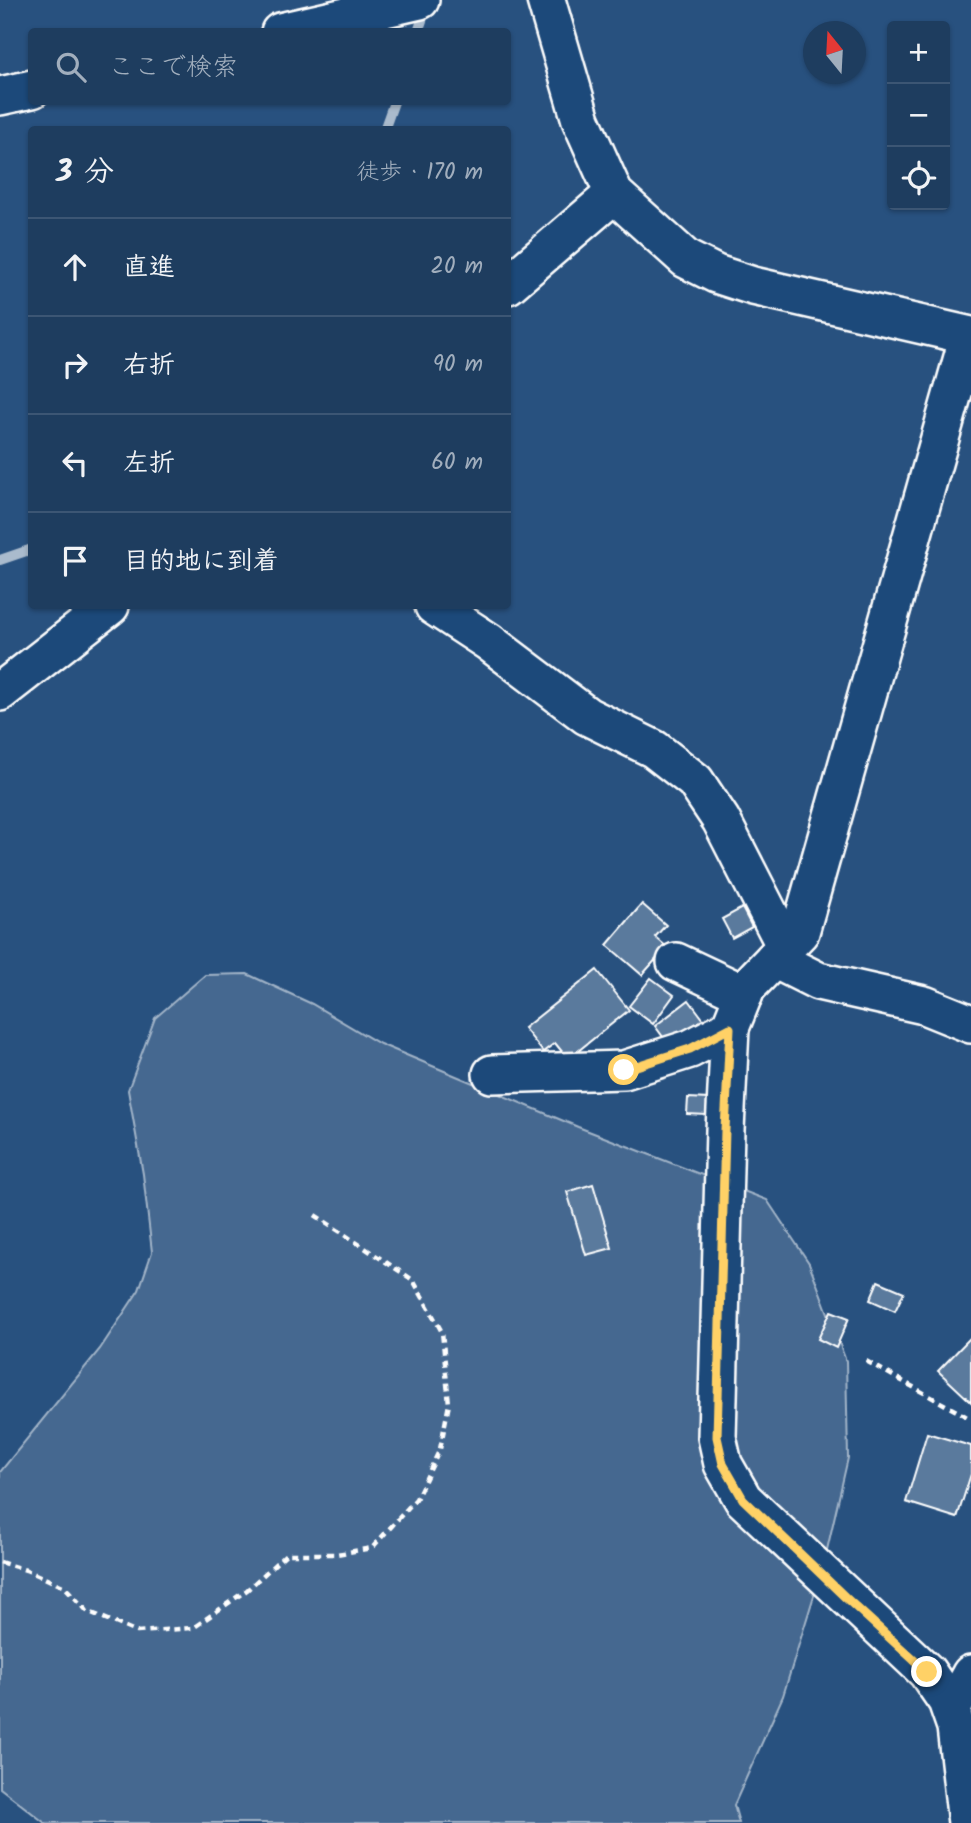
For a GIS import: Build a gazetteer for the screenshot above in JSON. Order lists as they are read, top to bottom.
{
  "north": "top",
  "page": {
    "map_buttons": ["+", "−"],
    "search": "ここで検索",
    "heading": ["3 分", "徒歩 · 170 m"],
    "list": [
      ["直進", "20 m"],
      ["右折", "90 m"],
      ["左折", "60 m"],
      "目的地に到着"
    ]
  }
}
